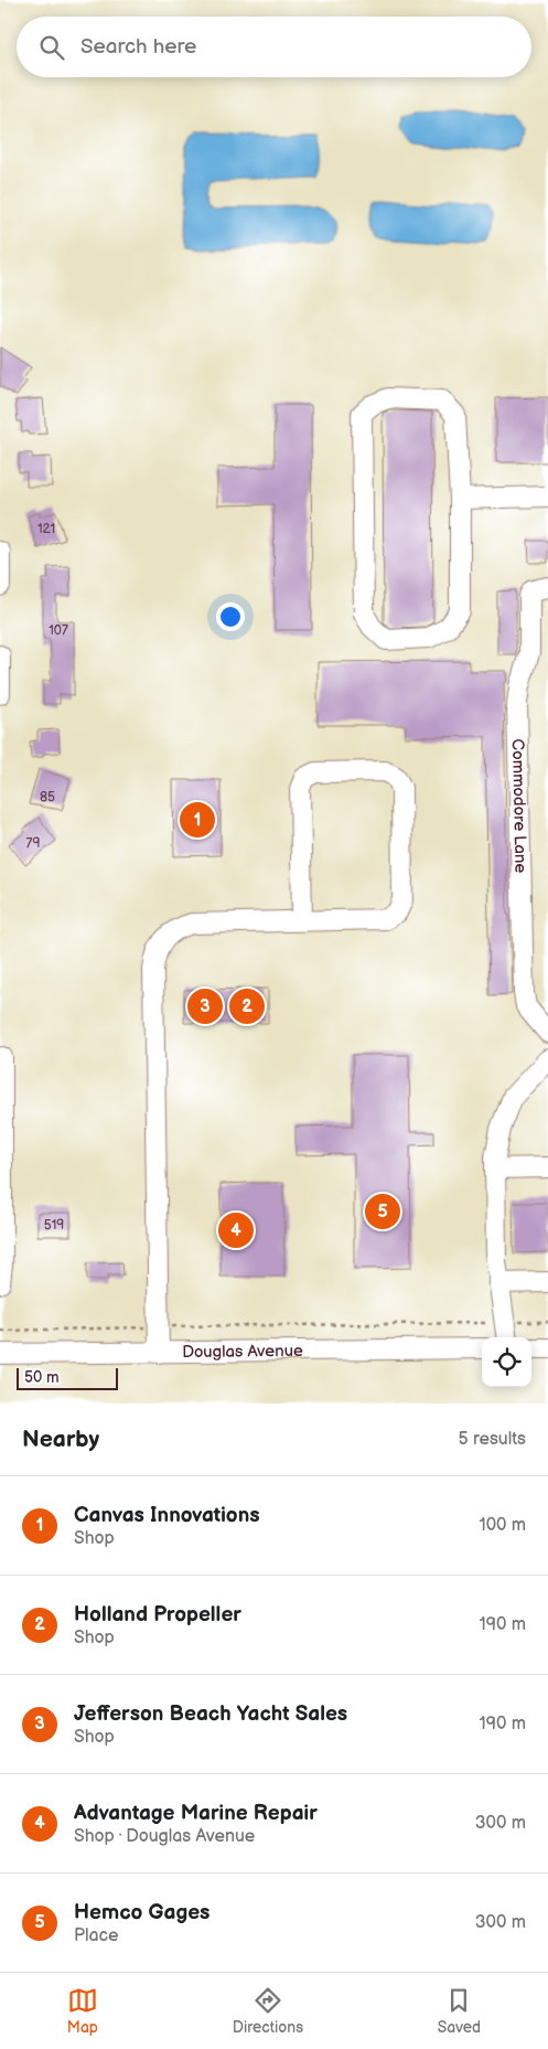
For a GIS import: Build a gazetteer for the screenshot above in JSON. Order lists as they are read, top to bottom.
{
  "streets": {
    "street": ["Commodore Lane", "Douglas Avenue"]
  },
  "house_numbers": [
    "121",
    "107",
    "85",
    "79",
    "519"
  ],
  "scale_bar": "50 m",
  "page": {
    "search": "Search here",
    "pins": [
      "1",
      "2",
      "3",
      "5",
      "4"
    ],
    "scale": "50 m",
    "heading": ["Nearby", "5 results"],
    "list": [
      {
        "mark": "1",
        "name": "Canvas Innovations",
        "note": "Shop",
        "value": "100 m"
      },
      {
        "mark": "2",
        "name": "Holland Propeller",
        "note": "Shop",
        "value": "190 m"
      },
      {
        "mark": "3",
        "name": "Jefferson Beach Yacht Sales",
        "note": "Shop",
        "value": "190 m"
      },
      {
        "mark": "4",
        "name": "Advantage Marine Repair",
        "note": "Shop · Douglas Avenue",
        "value": "300 m"
      },
      {
        "mark": "5",
        "name": "Hemco Gages",
        "note": "Place",
        "value": "300 m"
      }
    ],
    "nav": ["Map", "Directions", "Saved"]
  }
}
